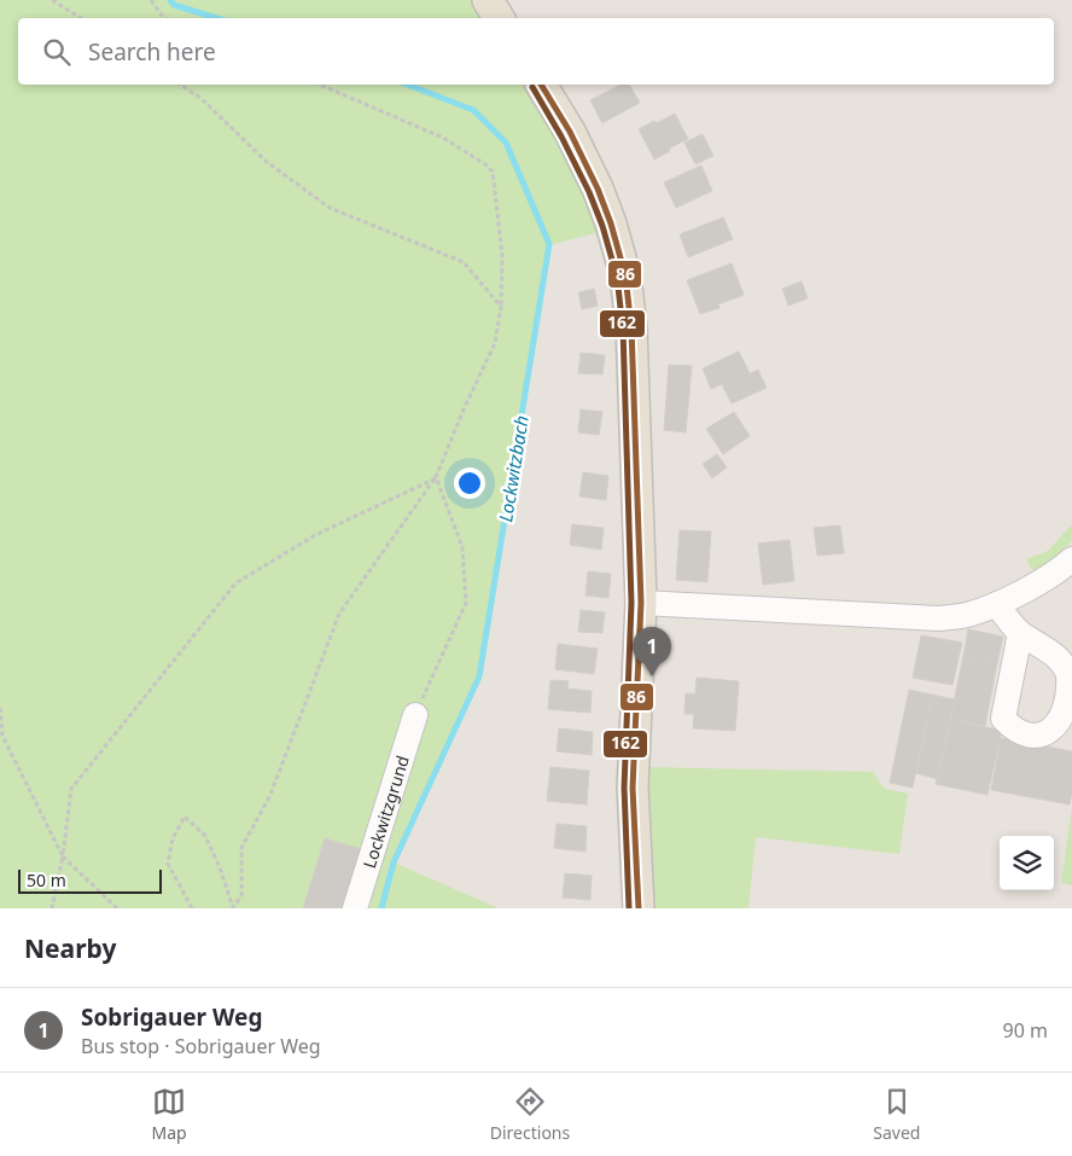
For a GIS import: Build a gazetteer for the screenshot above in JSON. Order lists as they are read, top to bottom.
{
  "streets": {
    "street": ["Lockwitzgrund"]
  },
  "water": ["Lockwitzbach"],
  "lines": ["transit line 86", "transit line 162"],
  "scale_bar": "50 m",
  "page": {
    "search": "Search here",
    "pins": "1",
    "scale": "50 m",
    "heading": "Nearby",
    "list": [
      {
        "mark": "1",
        "name": "Sobrigauer Weg",
        "note": "Bus stop · Sobrigauer Weg",
        "value": "90 m"
      }
    ],
    "nav": ["Map", "Directions", "Saved"]
  }
}
